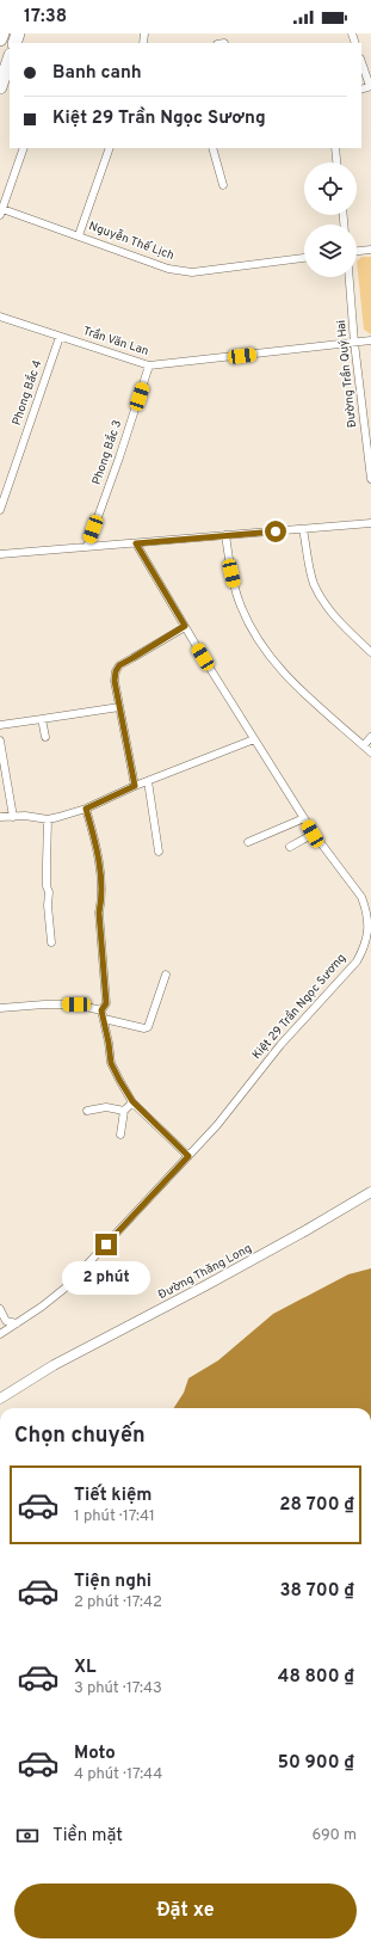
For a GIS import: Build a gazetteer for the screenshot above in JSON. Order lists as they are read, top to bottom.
{
  "streets": {
    "street": [
      "Nguyễn Thế Lịch",
      "Trần Văn Lan",
      "Đường Trần Quý Hai",
      "Phong Bắc 4",
      "Phong Bắc 3",
      "Kiệt 29 Trần Ngọc Sương",
      "Đường Thăng Long"
    ]
  },
  "crossings": [
    ["Trần Văn Lan", "Đường Trần Quý Hai"],
    ["Trần Văn Lan", "Phong Bắc 4"],
    ["Trần Văn Lan", "Phong Bắc 3"]
  ],
  "page": {
    "status": "17:38",
    "banner": ["Banh canh", "Kiệt 29 Trần Ngọc Sương"],
    "bubble": "2 phút",
    "heading": "Chọn chuyến",
    "list": [
      {
        "name": "Tiết kiệm",
        "note": "1 phút · 17:41",
        "value": "28 700 ₫"
      },
      {
        "name": "Tiện nghi",
        "note": "2 phút · 17:42",
        "value": "38 700 ₫"
      },
      {
        "name": "XL",
        "note": "3 phút · 17:43",
        "value": "48 800 ₫"
      },
      {
        "name": "Moto",
        "note": "4 phút · 17:44",
        "value": "50 900 ₫"
      }
    ],
    "pay": ["Tiền mặt", "690 m"],
    "buttons": "Đặt xe"
  }
}
